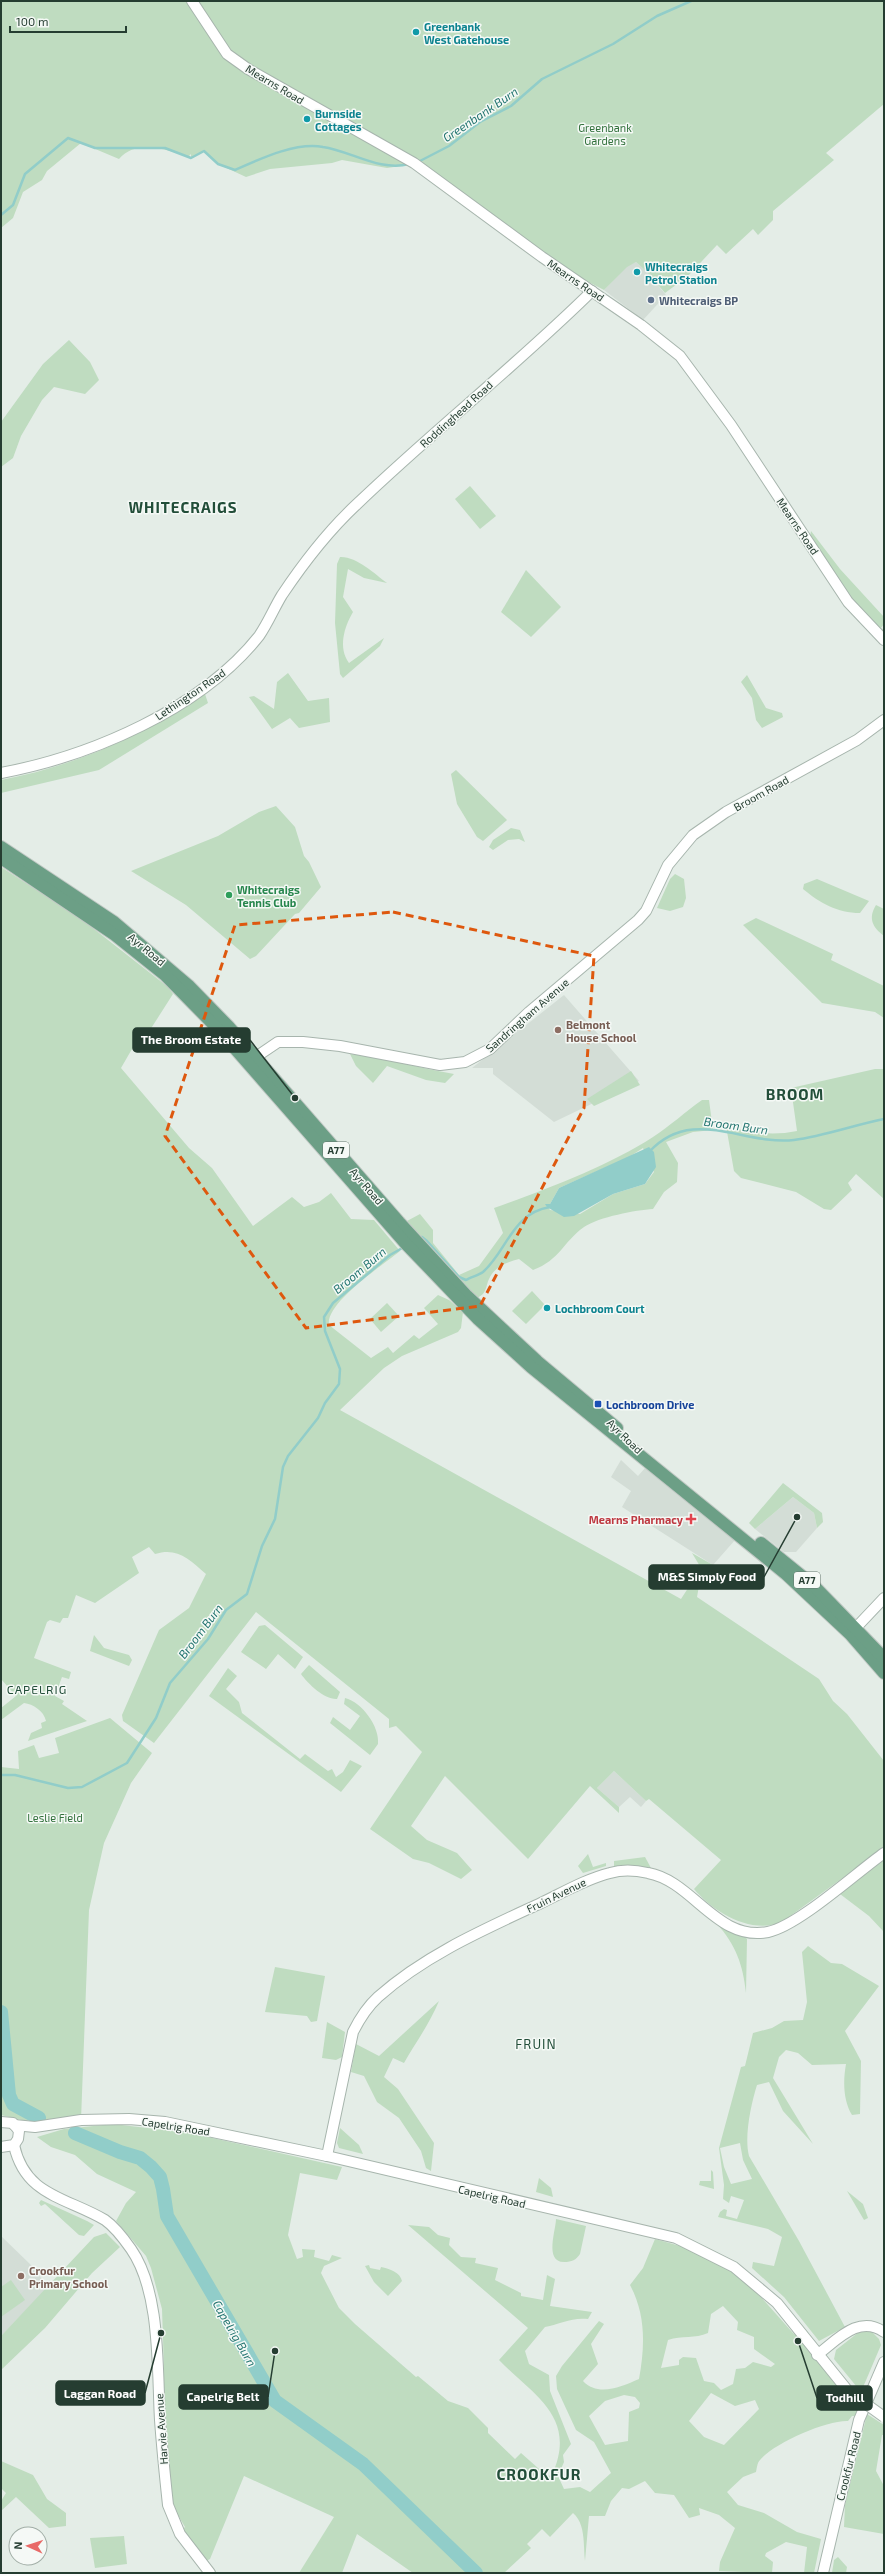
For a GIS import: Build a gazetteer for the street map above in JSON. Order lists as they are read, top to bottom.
{
  "streets": {
    "main road": ["Ayr Road", "A77"],
    "street": [
      "Mearns Road",
      "Roddinghead Road",
      "Lethington Road",
      "Broom Road",
      "Sandringham Avenue",
      "Fruin Avenue",
      "Capelrig Road",
      "Harvie Avenue",
      "Crookfur Road"
    ]
  },
  "crossings": [
    ["Mearns Road", "Roddinghead Road"],
    ["Roddinghead Road", "Lethington Road"],
    ["Broom Road", "Sandringham Avenue"],
    ["Ayr Road", "Sandringham Avenue"],
    ["Fruin Avenue", "Capelrig Road"],
    ["Capelrig Road", "Harvie Avenue"]
  ],
  "districts": [
    "WHITECRAIGS",
    "BROOM",
    "CAPELRIG",
    "FRUIN",
    "CROOKFUR"
  ],
  "water": ["Greenbank Burn", "Broom Burn", "Capelrig Burn"],
  "parks": ["Greenbank Gardens", "Leslie Field"],
  "places": {
    "other": [
      "Greenbank West Gatehouse",
      "Burnside Cottages",
      "Whitecraigs Petrol Station",
      "Whitecraigs BP",
      "Whitecraigs Tennis Club",
      "Belmont House School",
      "The Broom Estate",
      "Lochbroom Court",
      "M&S Simply Food",
      "Crookfur Primary School",
      "Laggan Road",
      "Todhill",
      "Capelrig Belt"
    ],
    "transit": ["Lochbroom Drive"],
    "health": ["Mearns Pharmacy"]
  },
  "scale_bar": "100 m",
  "north": "left"
}
